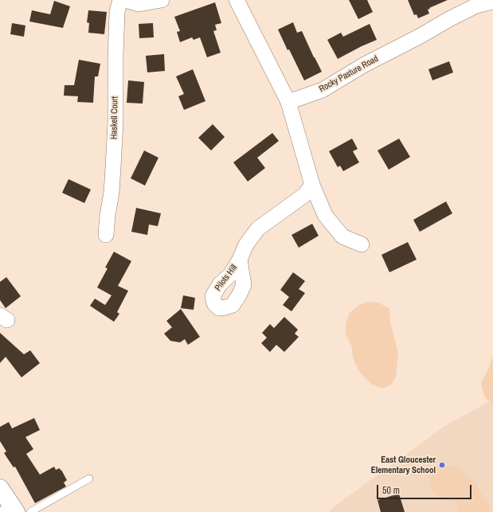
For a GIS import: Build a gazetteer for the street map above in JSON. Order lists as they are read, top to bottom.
{
  "streets": {
    "street": ["Rocky Pasture Road", "Haskell Court", "Pilots Hill"]
  },
  "places": ["East Gloucester Elementary School"],
  "scale_bar": "50 m"
}
